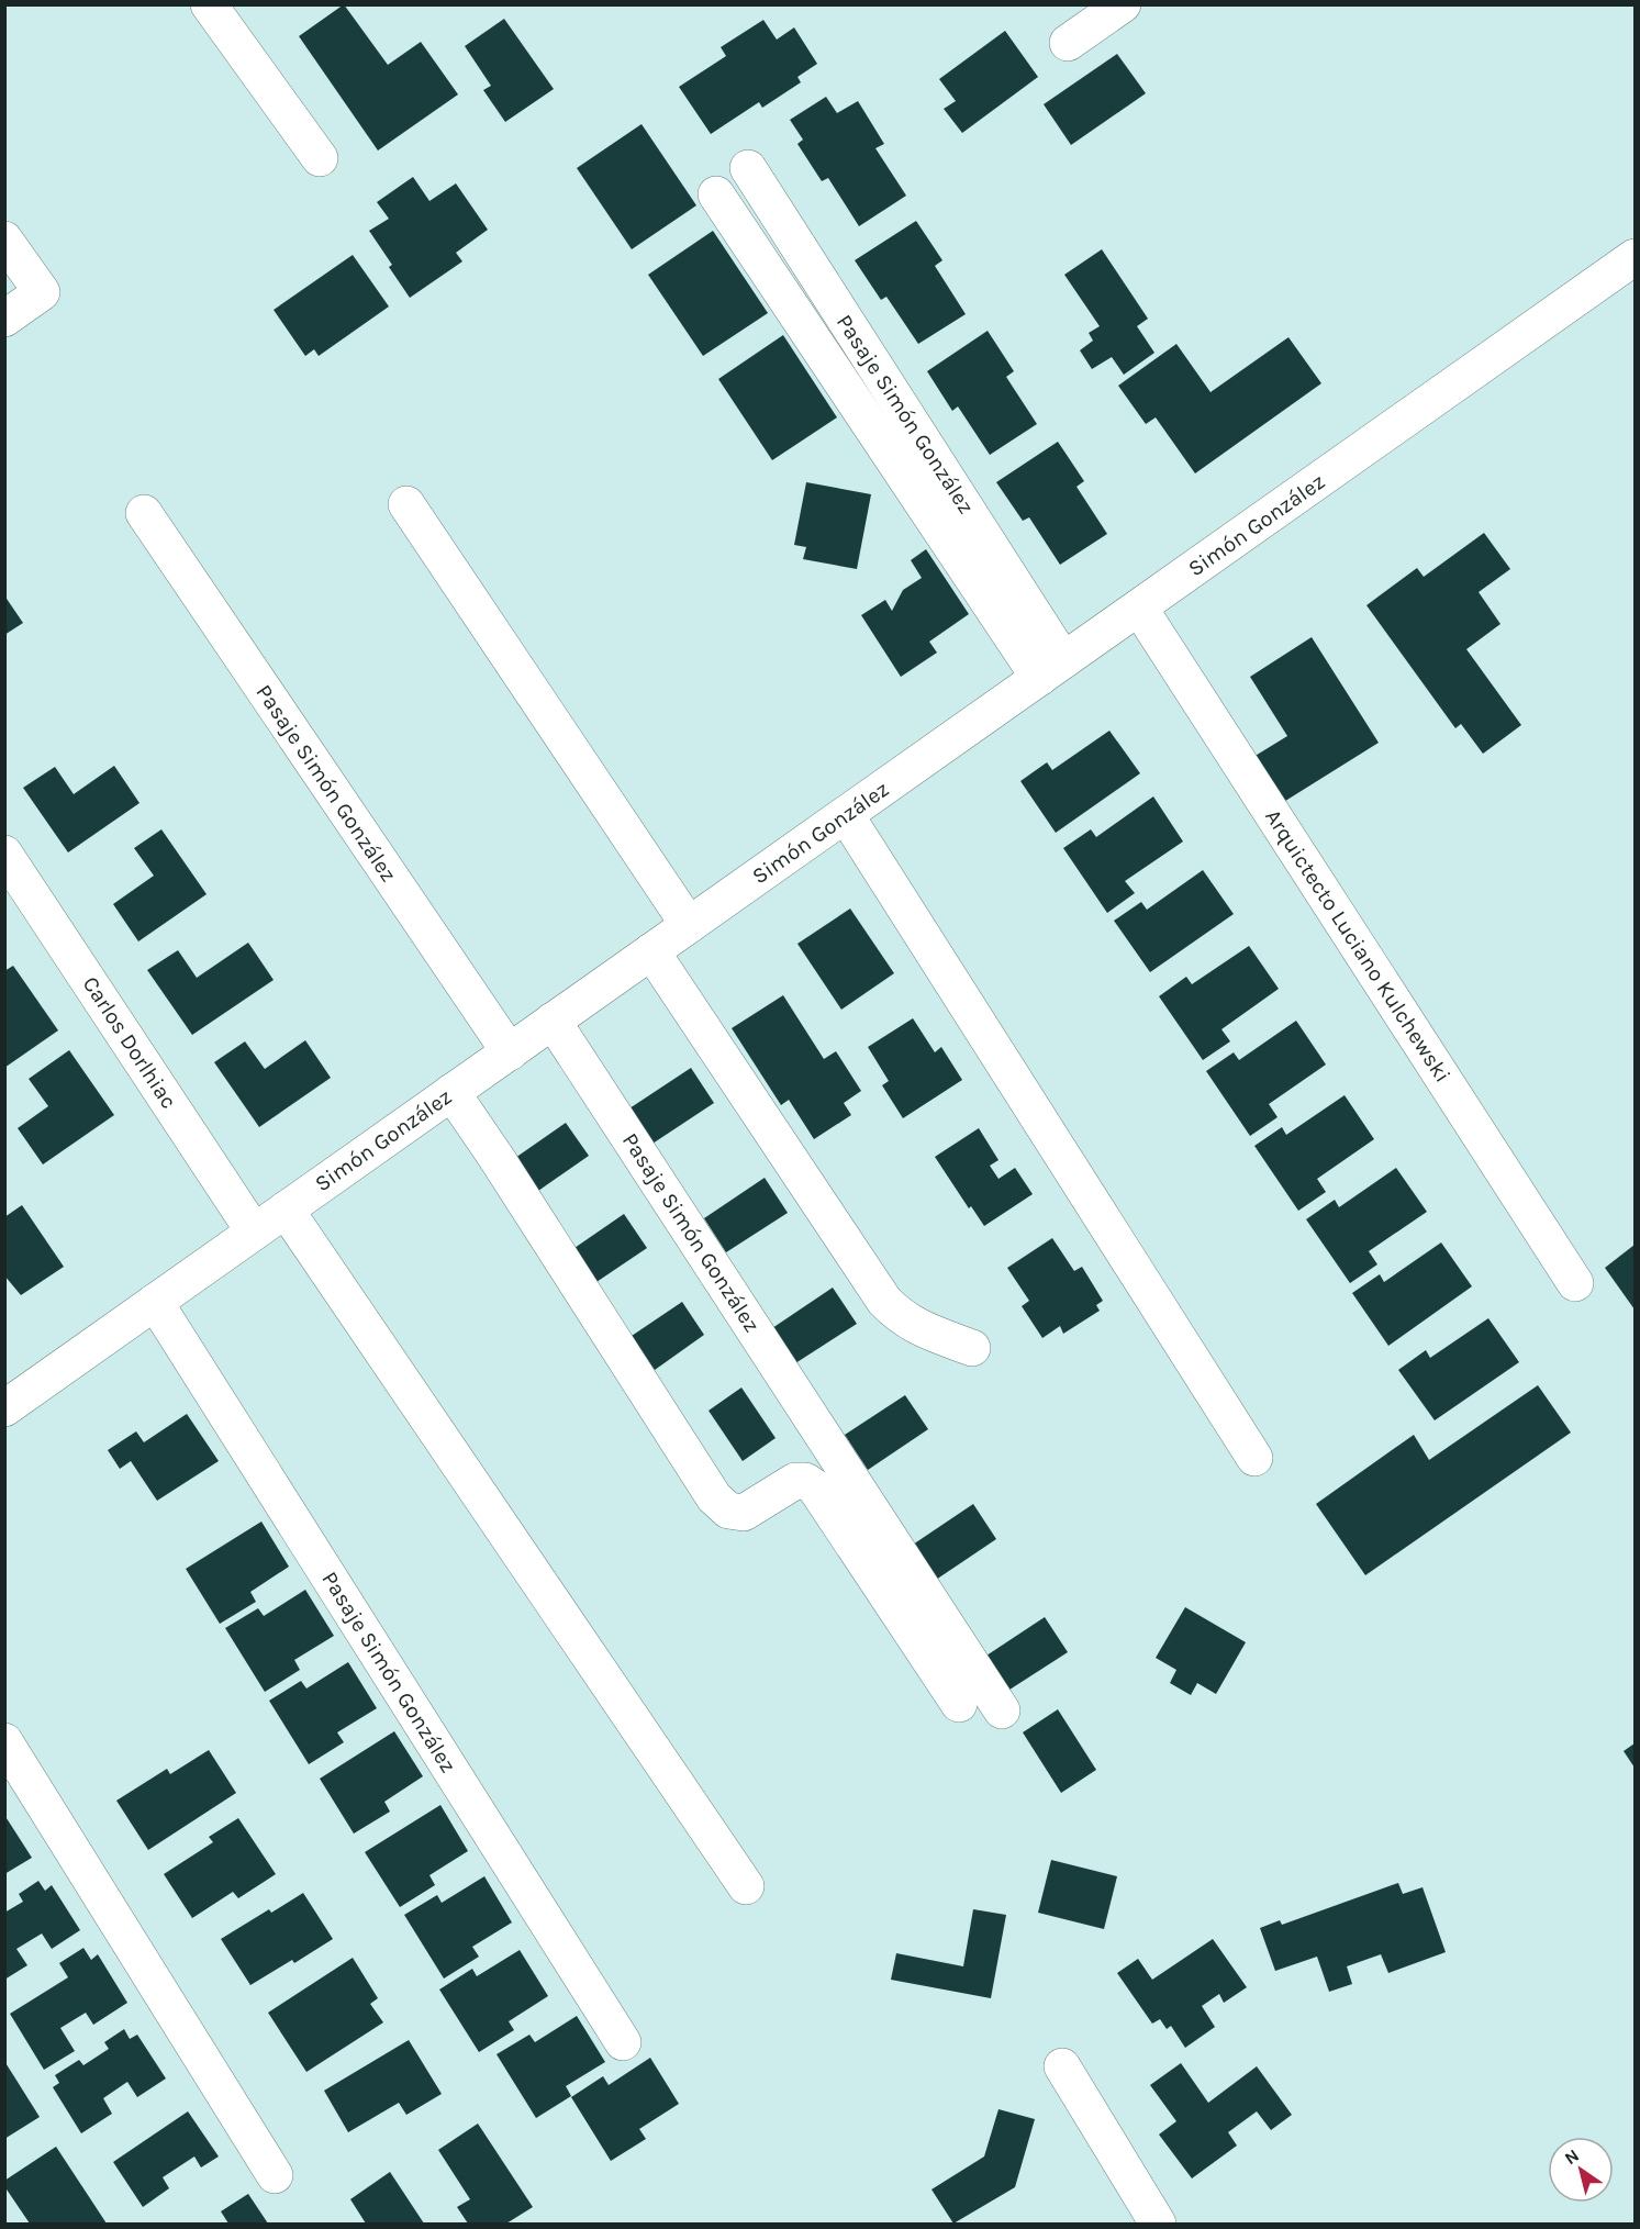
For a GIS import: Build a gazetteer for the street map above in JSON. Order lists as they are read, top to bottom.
{
  "streets": {
    "street": [
      "Pasaje Simón González",
      "Simón González",
      "Arquictecto Luciano Kulchewski",
      "Carlos Dorlhiac"
    ]
  },
  "crossings": [
    ["Pasaje Simón González", "Simón González"],
    ["Simón González", "Arquictecto Luciano Kulchewski"],
    ["Simón González", "Carlos Dorlhiac"]
  ],
  "north": "top left"
}
